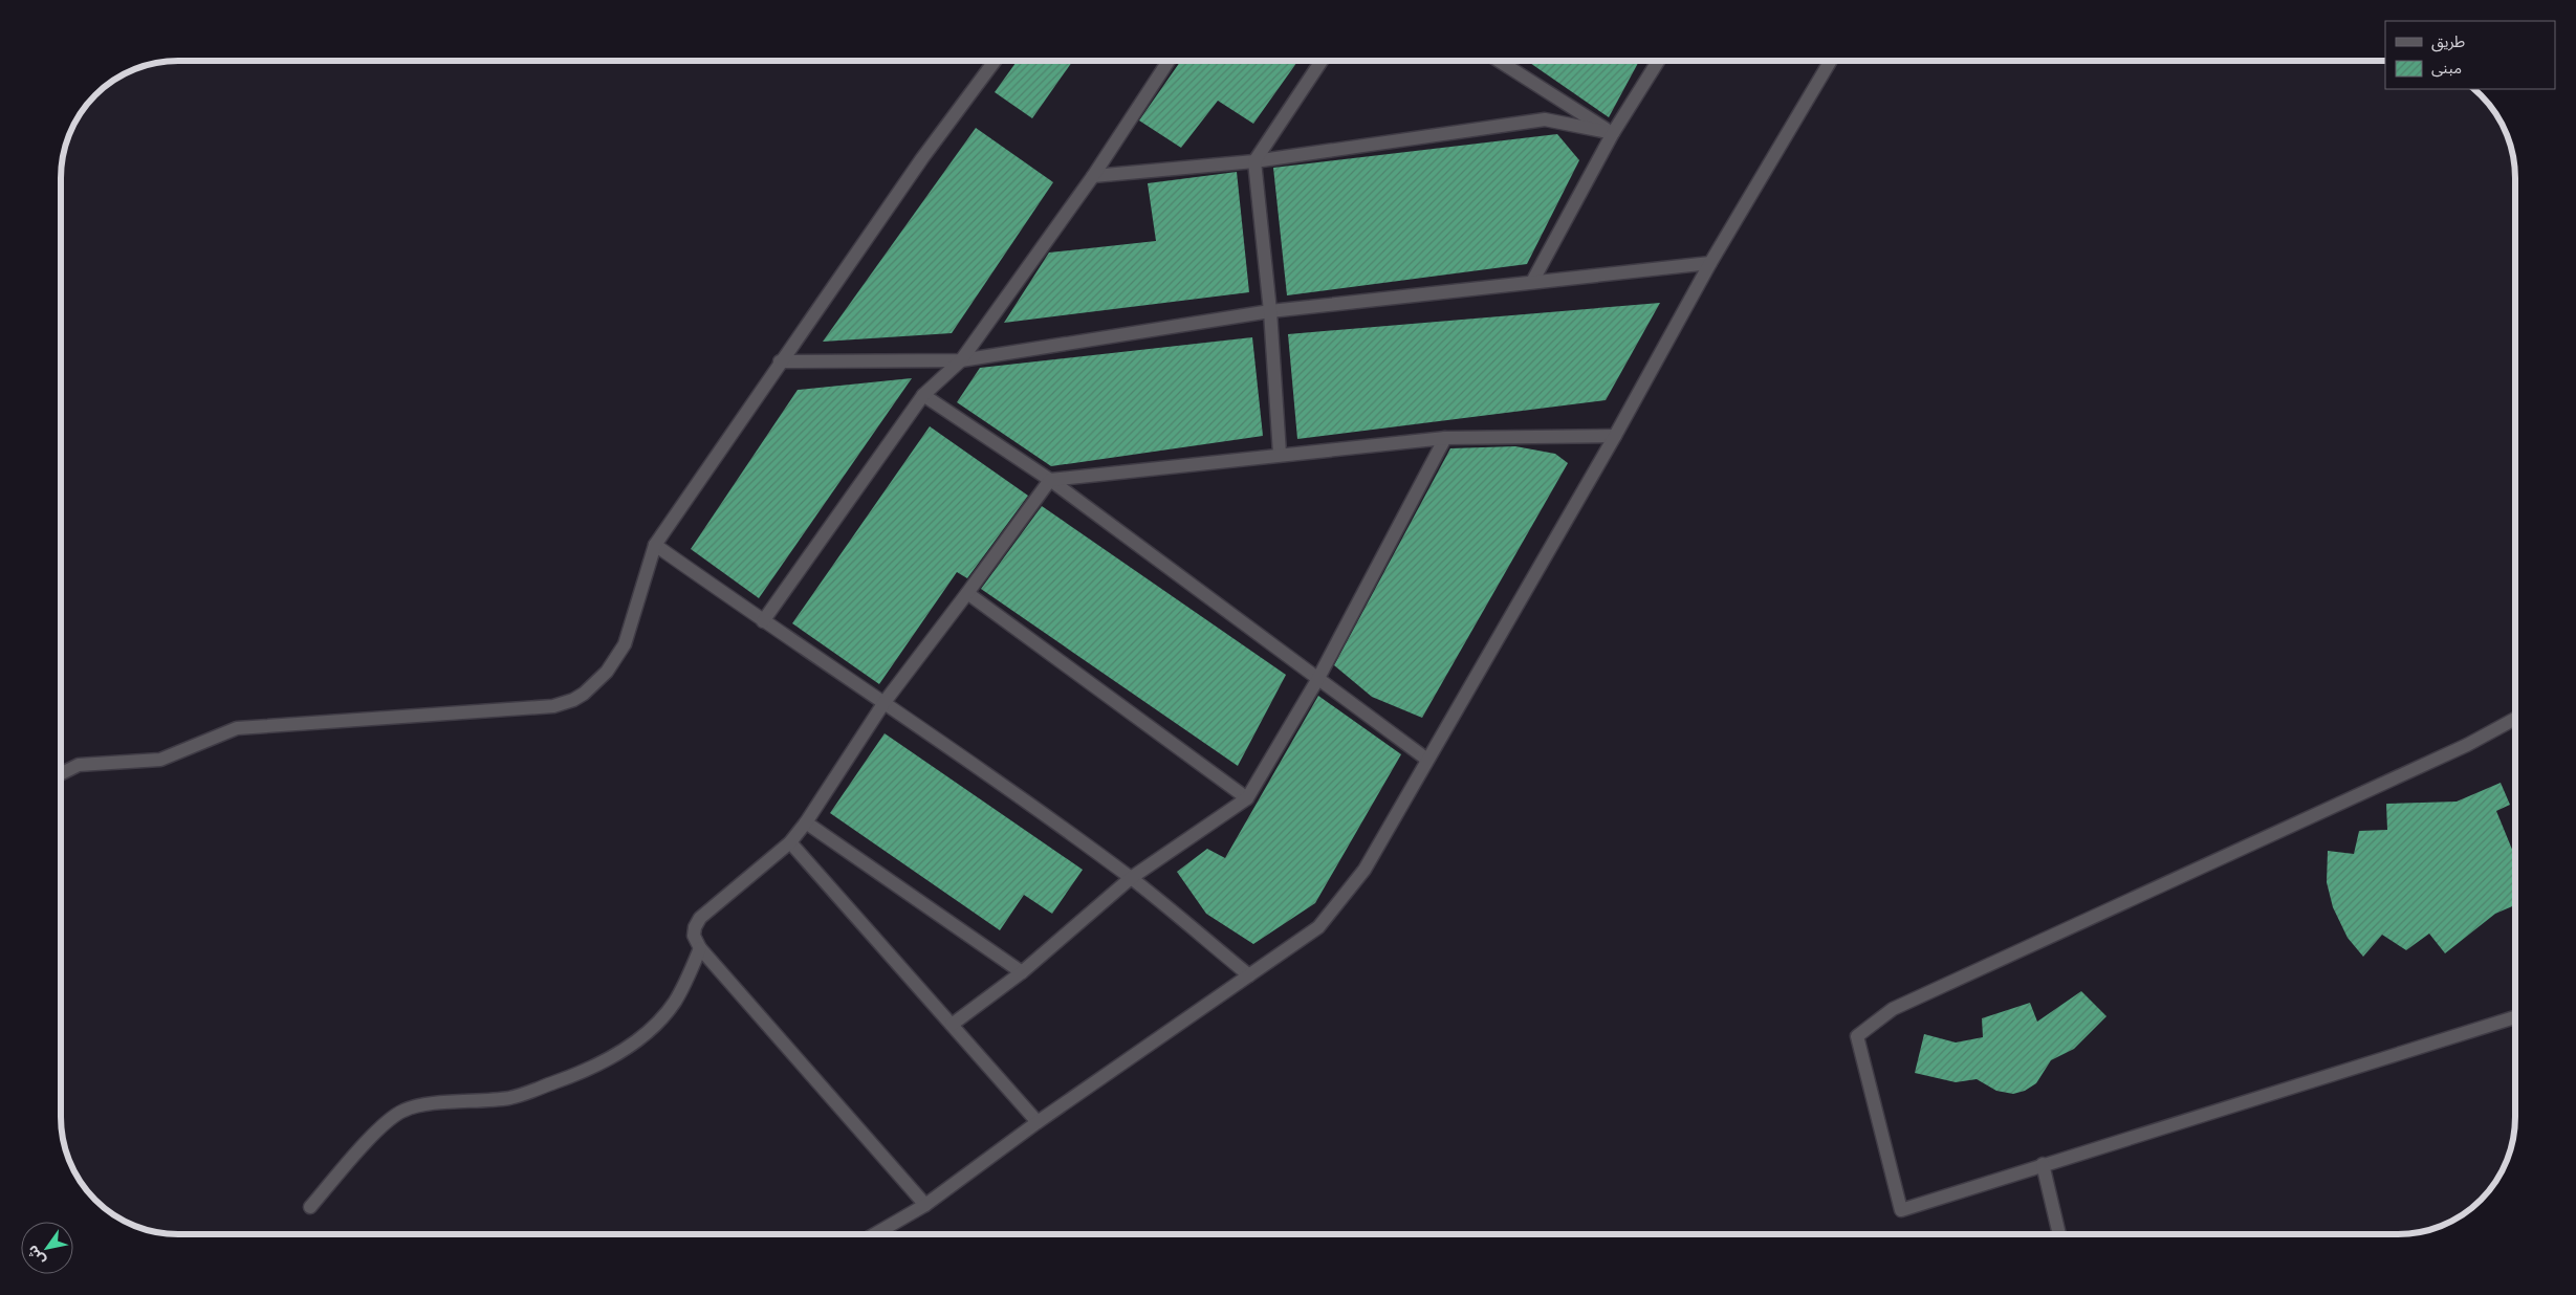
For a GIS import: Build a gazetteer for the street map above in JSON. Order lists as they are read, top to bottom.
{
  "legend": ["طريق", "مبنى"],
  "north": "bottom left"
}
